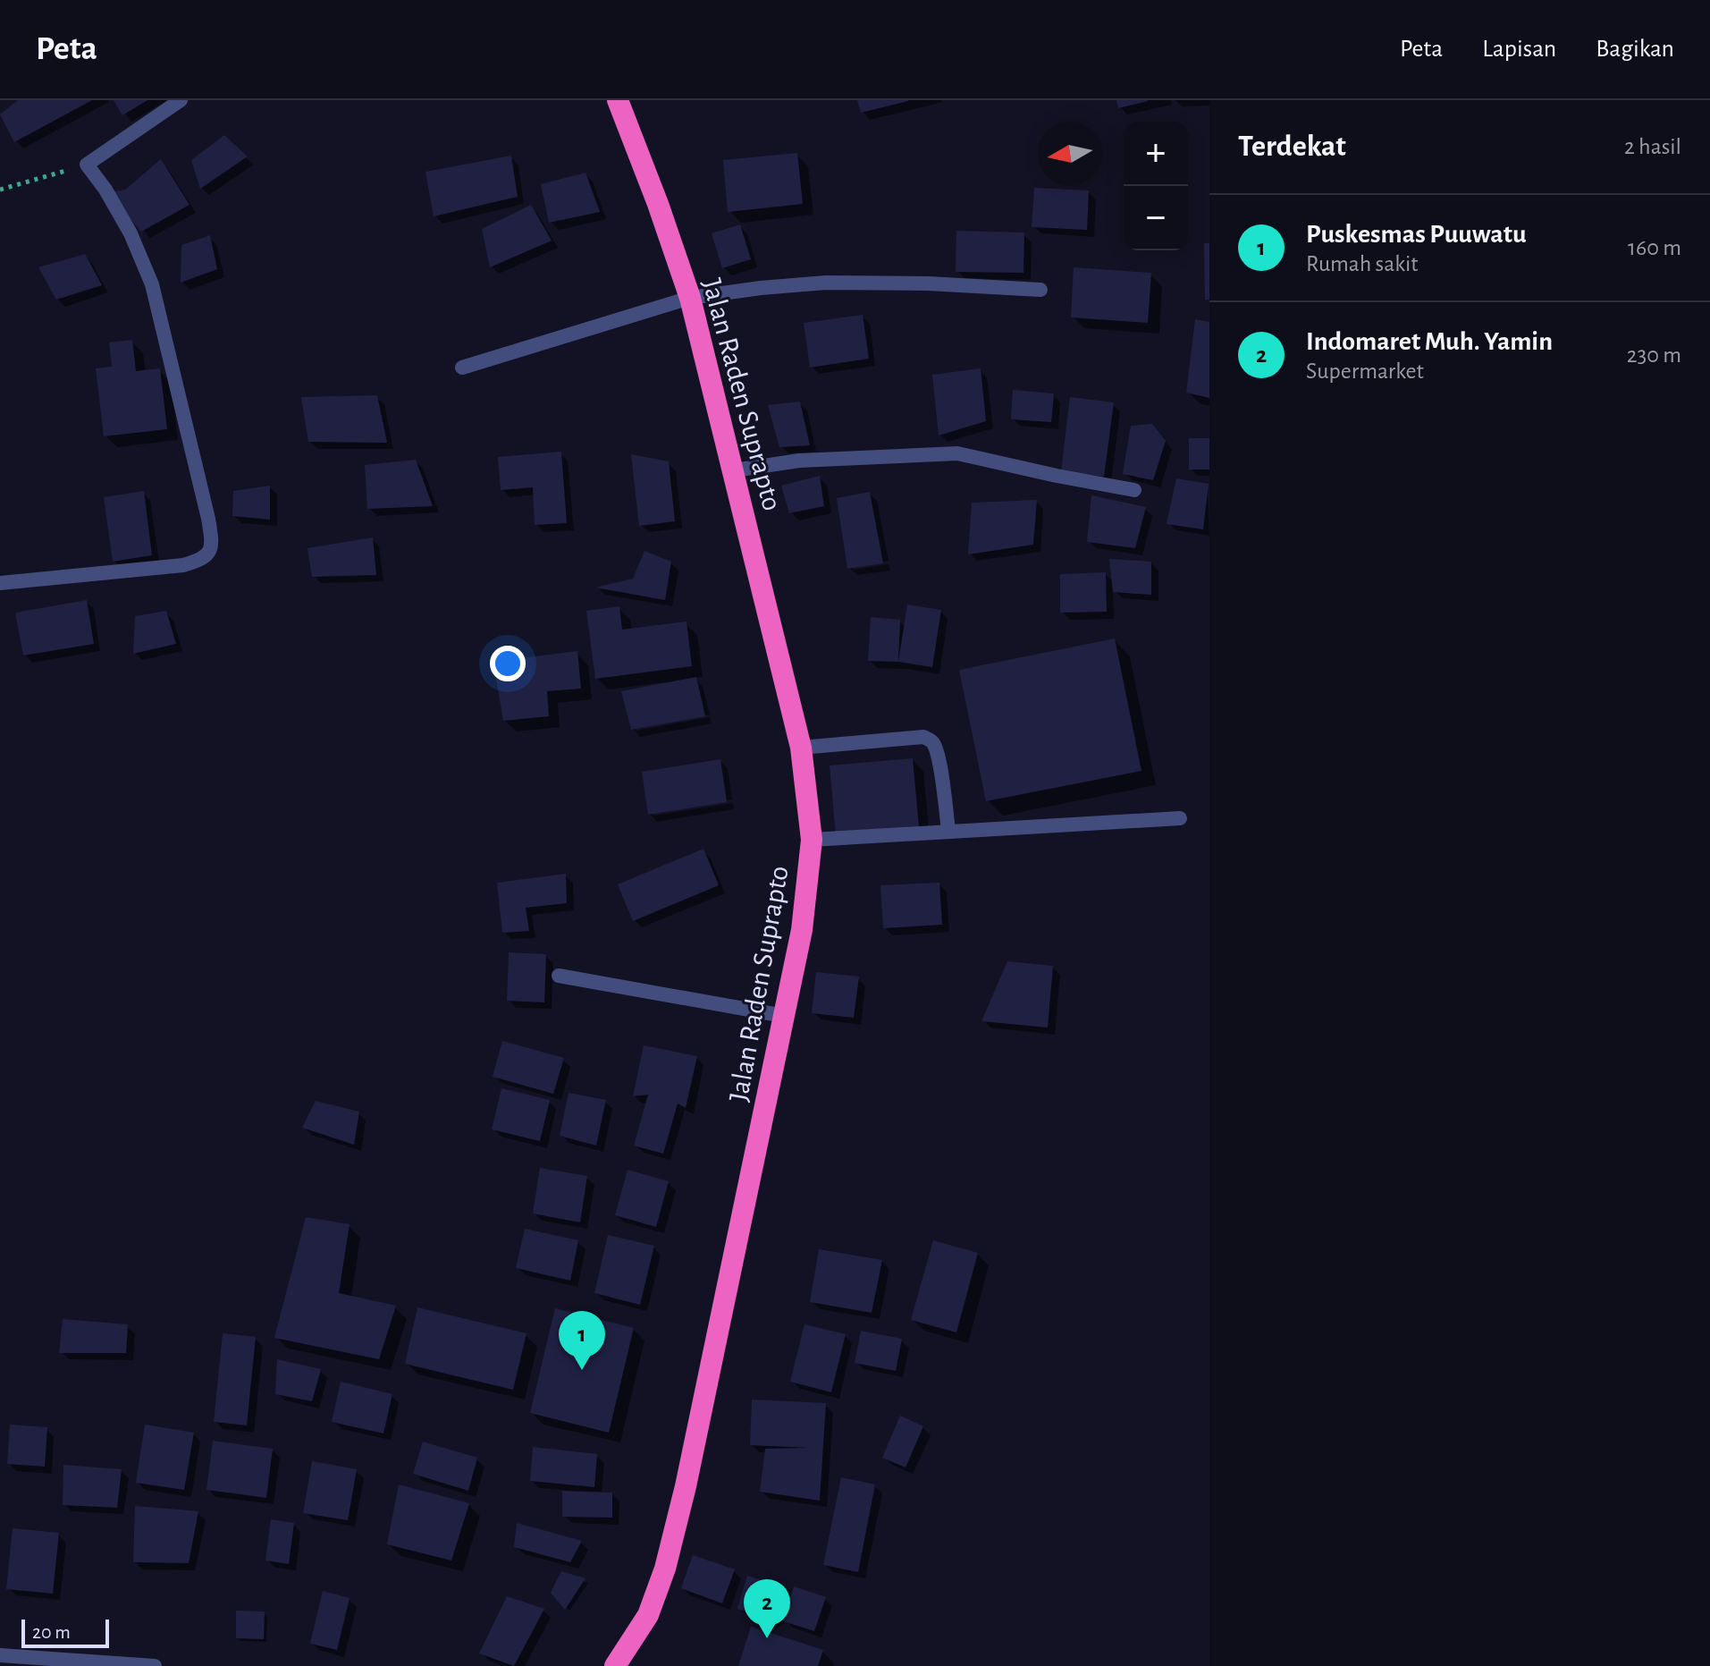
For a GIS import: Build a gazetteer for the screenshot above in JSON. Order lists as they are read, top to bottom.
{
  "streets": {
    "highway": ["Jalan Raden Suprapto"]
  },
  "scale_bar": "20 m",
  "north": "left",
  "page": {
    "header": "Peta",
    "nav": ["Peta", "Lapisan", "Bagikan"],
    "heading": ["Terdekat", "2 hasil"],
    "map_buttons": ["+", "−"],
    "list": [
      {
        "mark": "1",
        "name": "Puskesmas Puuwatu",
        "note": "Rumah sakit",
        "value": "160 m"
      },
      {
        "mark": "2",
        "name": "Indomaret Muh. Yamin",
        "note": "Supermarket",
        "value": "230 m"
      }
    ],
    "pins": ["1", "2"],
    "scale": "20 m"
  }
}
